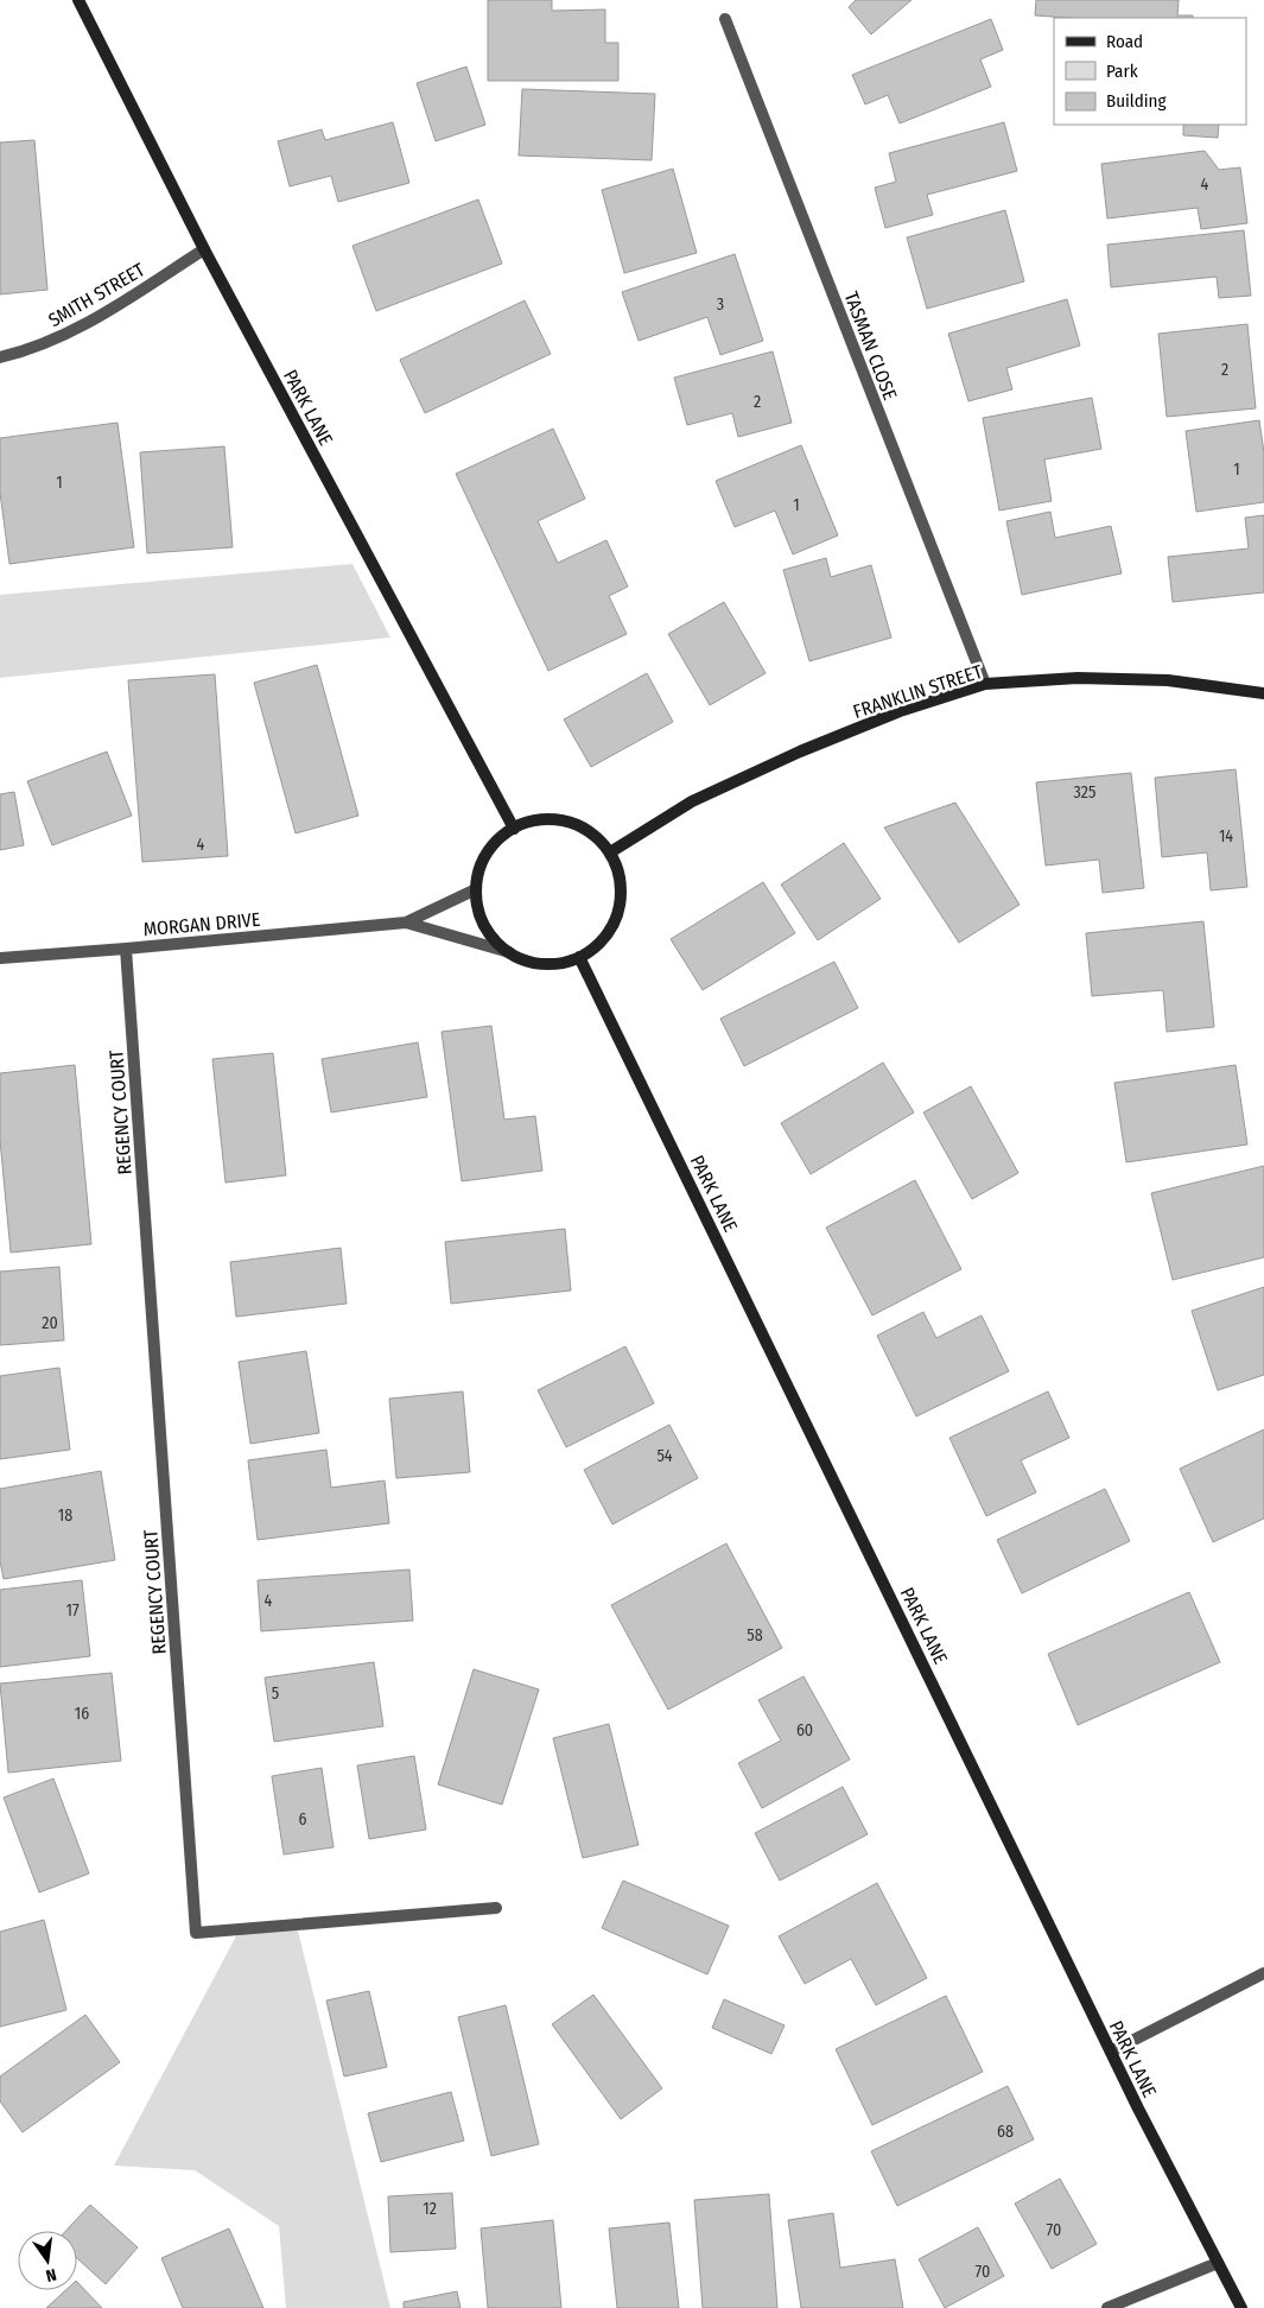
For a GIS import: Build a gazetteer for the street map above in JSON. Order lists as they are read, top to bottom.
{
  "streets": {
    "street": [
      "SMITH STREET",
      "TASMAN CLOSE",
      "PARK LANE",
      "FRANKLIN STREET",
      "MORGAN DRIVE",
      "REGENCY COURT"
    ]
  },
  "crossings": [
    ["SMITH STREET", "PARK LANE"],
    ["TASMAN CLOSE", "FRANKLIN STREET"],
    ["PARK LANE", "FRANKLIN STREET"],
    ["PARK LANE", "MORGAN DRIVE"],
    ["FRANKLIN STREET", "MORGAN DRIVE"],
    ["MORGAN DRIVE", "REGENCY COURT"]
  ],
  "house_numbers": [
    "4",
    "3",
    "2",
    "2",
    "1",
    "1",
    "1",
    "325",
    "14",
    "4",
    "20",
    "54",
    "18",
    "4",
    "17",
    "58",
    "5",
    "16",
    "60",
    "6",
    "68",
    "12",
    "70",
    "70"
  ],
  "legend": ["Road", "Park", "Building"],
  "north": "bottom"
}
